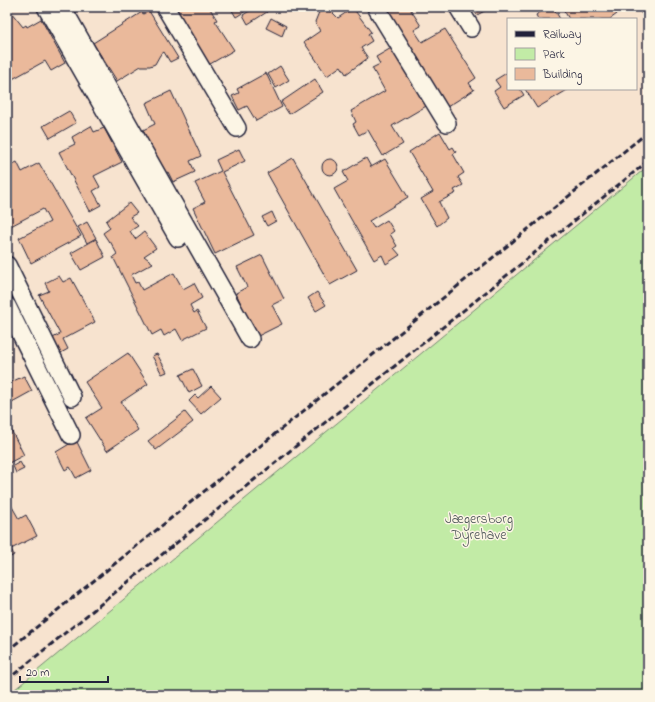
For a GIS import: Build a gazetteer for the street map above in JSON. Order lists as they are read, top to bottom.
{
  "parks": ["Jægersborg Dyrehave"],
  "legend": ["Railway", "Park", "Building"],
  "scale_bar": "20 m"
}
